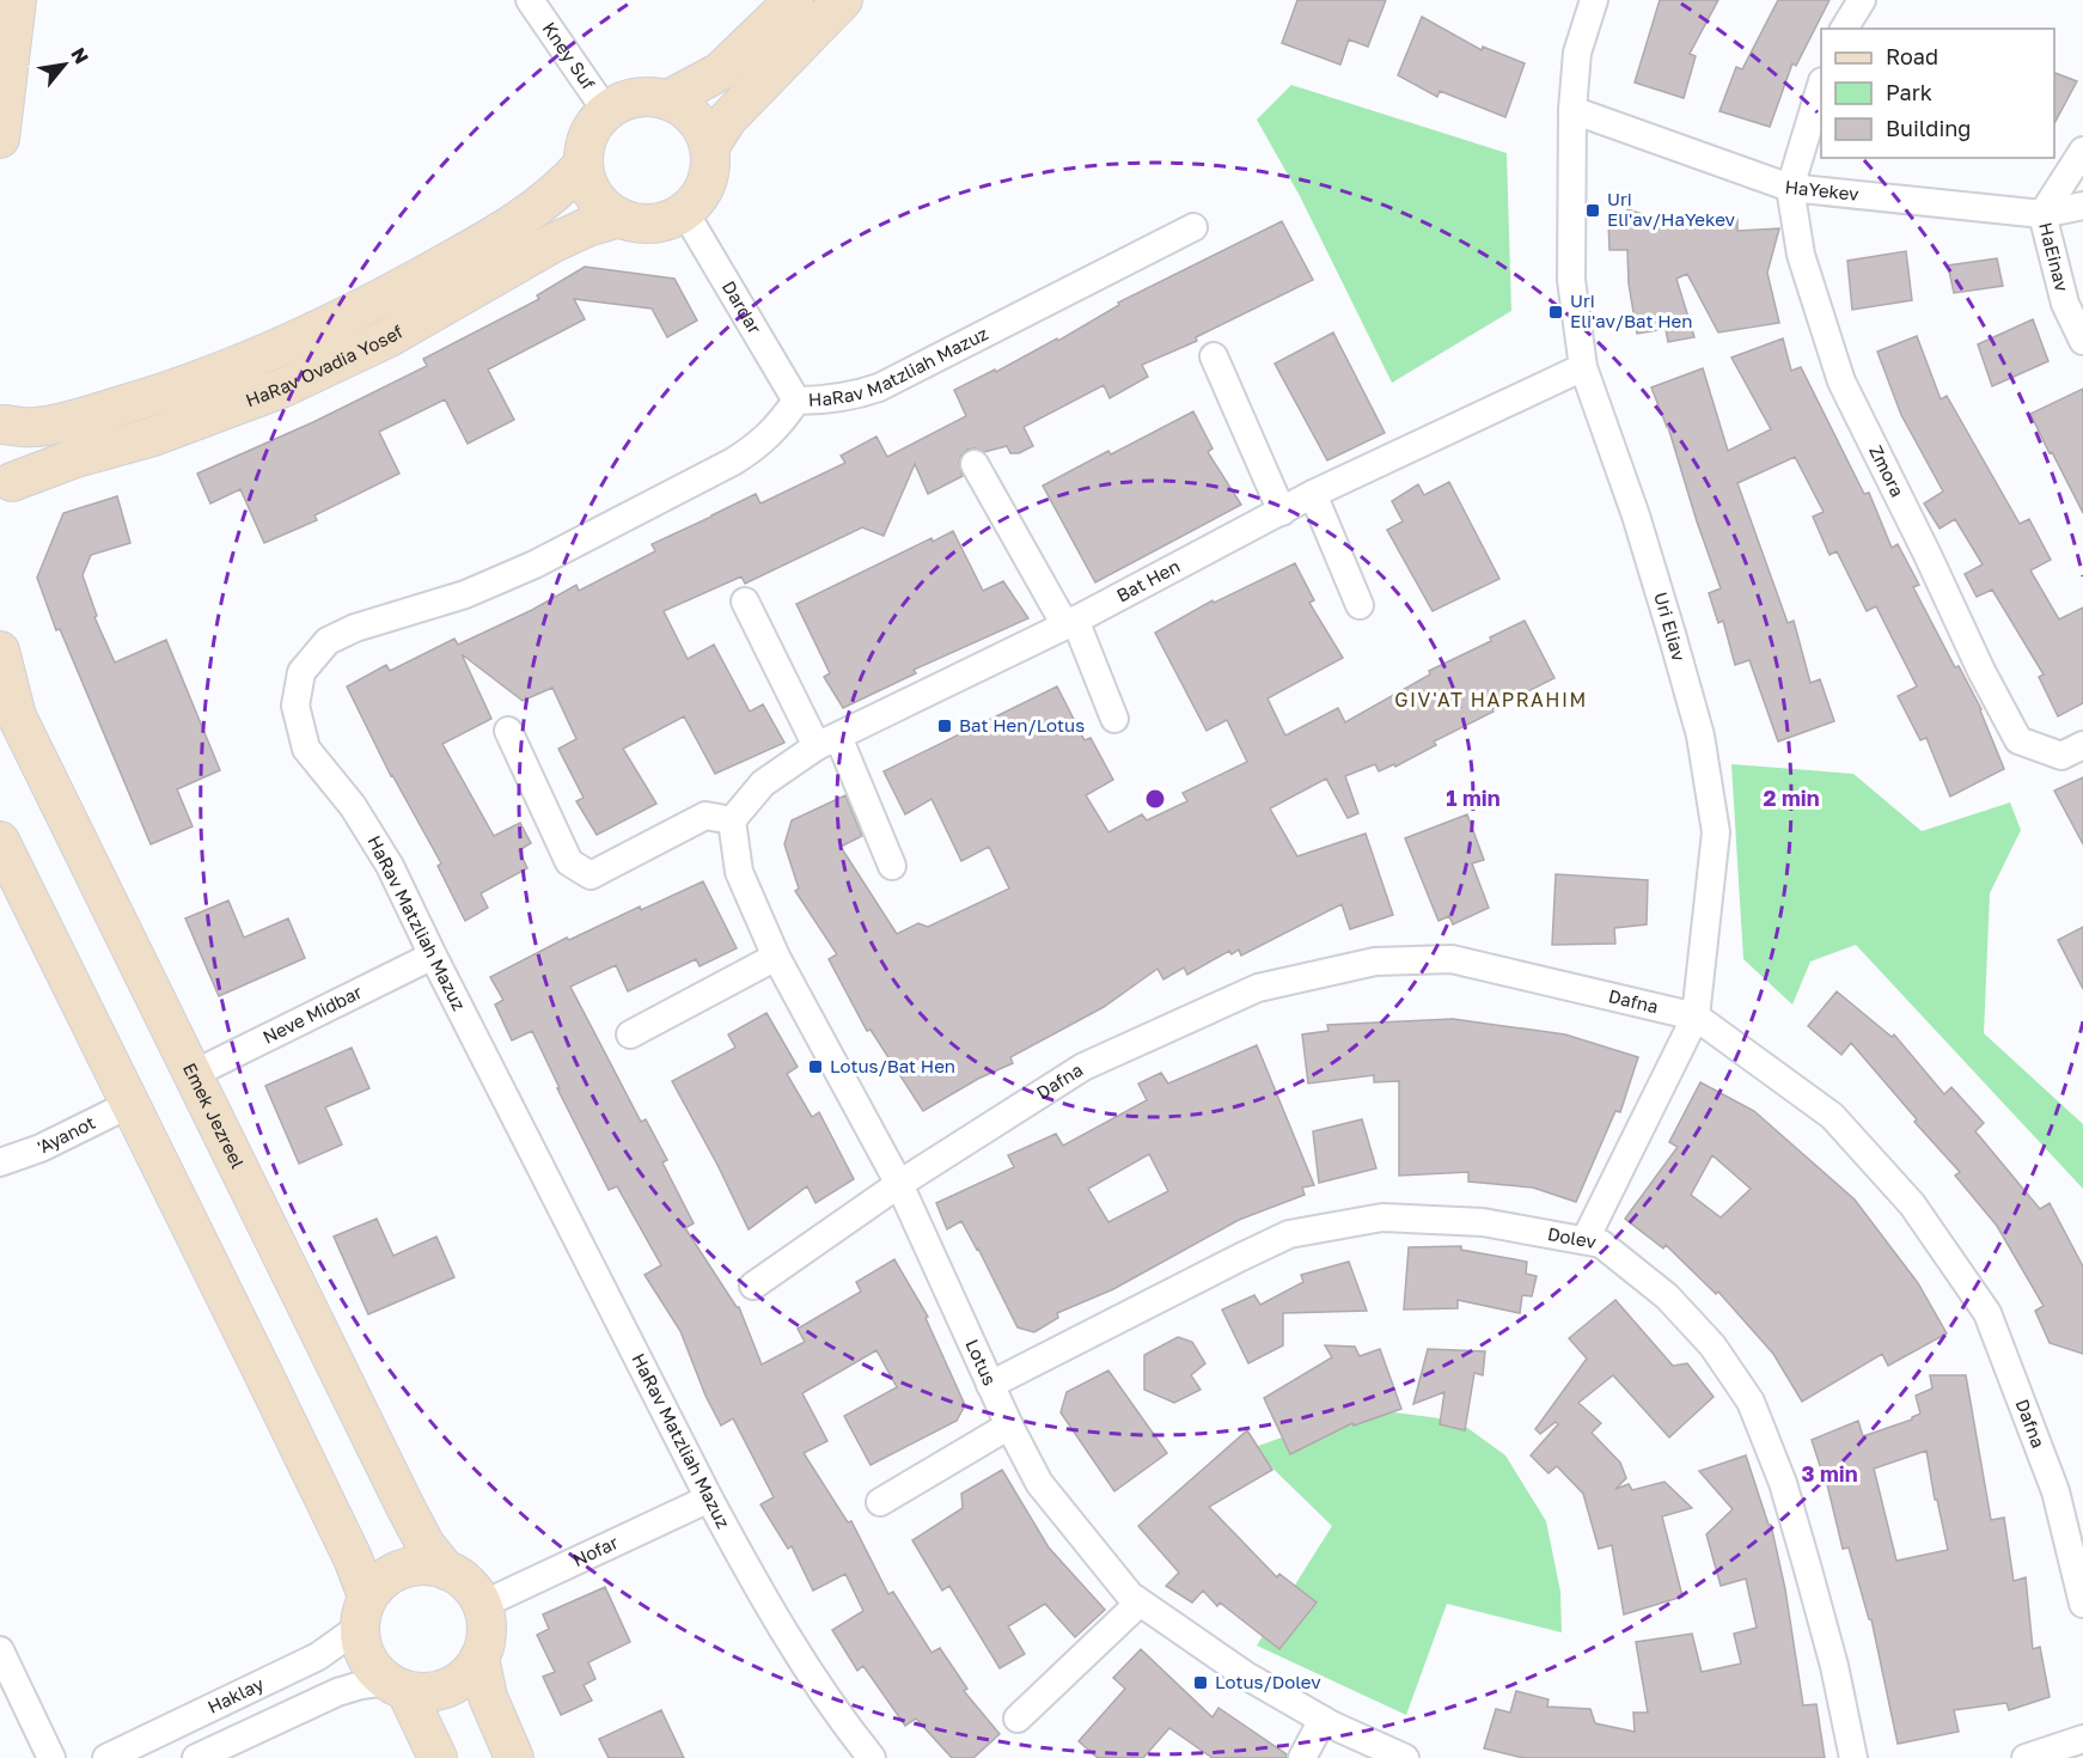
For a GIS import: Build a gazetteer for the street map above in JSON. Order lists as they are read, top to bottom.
{
  "streets": {
    "street": [
      "Kney Suf",
      "HaYekev",
      "HaEinav",
      "Dardar",
      "HaRav Matzliah Mazuz",
      "HaRav Ovadia Yosef",
      "Zmora",
      "Bat Hen",
      "Uri Eliav",
      "Dafna",
      "Neve Midbar",
      "Emek Jezreel",
      "'Ayanot",
      "Dolev",
      "Lotus",
      "Nofar",
      "Haklay"
    ]
  },
  "crossings": [
    ["Kney Suf", "Dardar"],
    ["Kney Suf", "HaRav Ovadia Yosef"],
    ["HaYekev", "HaEinav"],
    ["HaYekev", "Zmora"],
    ["HaYekev", "Uri Eliav"],
    ["Dardar", "HaRav Matzliah Mazuz"],
    ["Dardar", "HaRav Ovadia Yosef"],
    ["HaRav Matzliah Mazuz", "Neve Midbar"],
    ["HaRav Matzliah Mazuz", "Nofar"],
    ["Bat Hen", "Uri Eliav"],
    ["Bat Hen", "Lotus"],
    ["Uri Eliav", "Dafna"],
    ["Uri Eliav", "Dolev"],
    ["Dafna", "Lotus"],
    ["Neve Midbar", "Emek Jezreel"],
    ["Emek Jezreel", "Nofar"],
    ["Emek Jezreel", "Haklay"],
    ["Dolev", "Lotus"],
    ["Nofar", "Haklay"]
  ],
  "districts": ["GIV'AT HAPRAHIM"],
  "places": {
    "transit": [
      "Uri Eli'av/HaYekev",
      "Uri Eli'av/Bat Hen",
      "Bat Hen/Lotus",
      "Lotus/Bat Hen",
      "Lotus/Dolev"
    ]
  },
  "legend": ["Road", "Park", "Building"],
  "north": "top right",
  "rings": ["1 min", "2 min", "3 min"]
}
